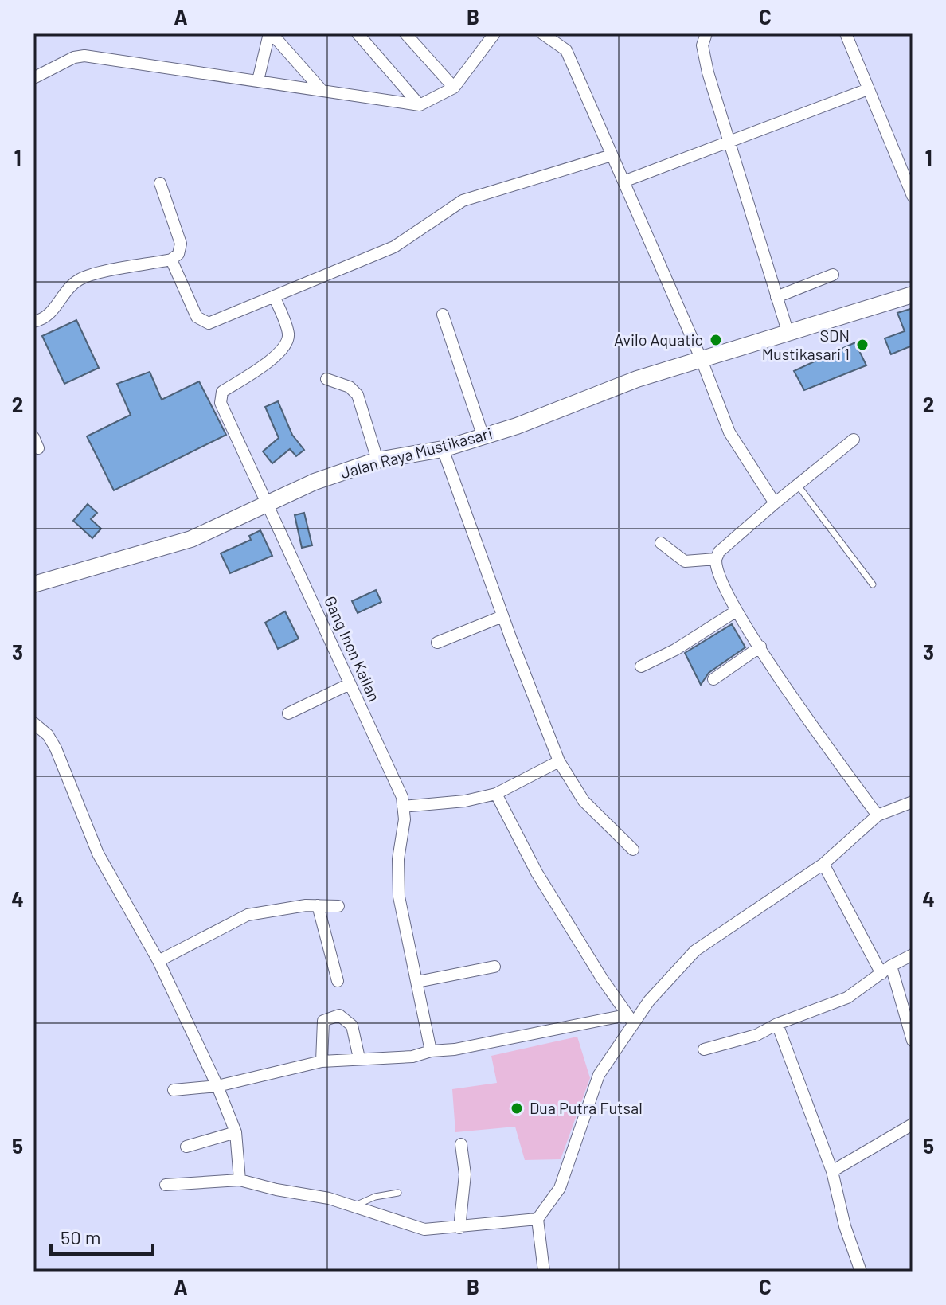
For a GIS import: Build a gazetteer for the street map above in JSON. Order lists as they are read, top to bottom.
{
  "streets": {
    "main road": ["Jalan Raya Mustikasari"],
    "street": ["Gang Inon Kailan"]
  },
  "crossings": [
    ["Jalan Raya Mustikasari", "Gang Inon Kailan"]
  ],
  "places": ["Avilo Aquatic", "SDN Mustikasari 1", "Dua Putra Futsal"],
  "scale_bar": "50 m",
  "grid": {
    "columns": ["A", "B", "C"],
    "rows": [
      "1",
      "2",
      "3",
      "4",
      "5"
    ]
  }
}
